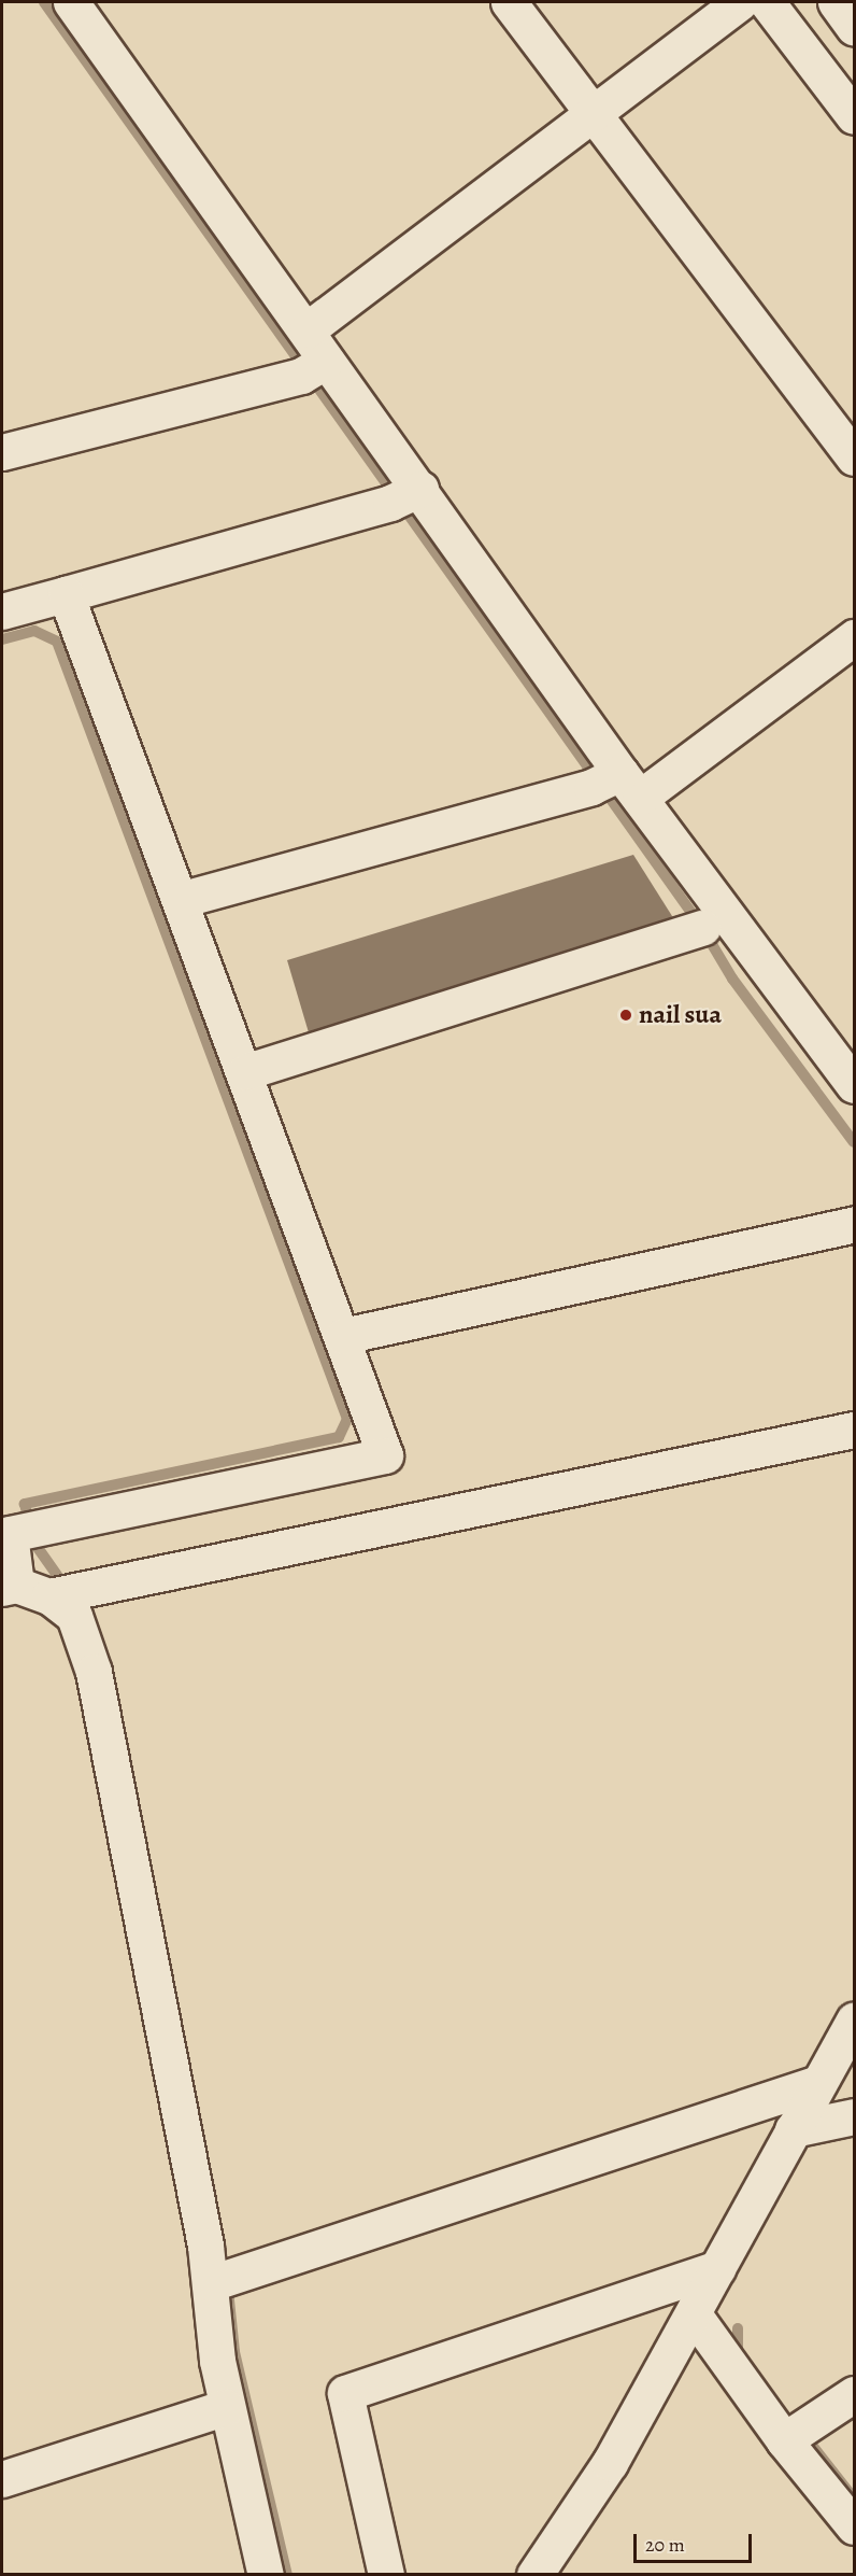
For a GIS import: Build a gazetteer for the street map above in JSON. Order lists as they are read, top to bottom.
{
  "places": ["nail sua"],
  "scale_bar": "20 m"
}
